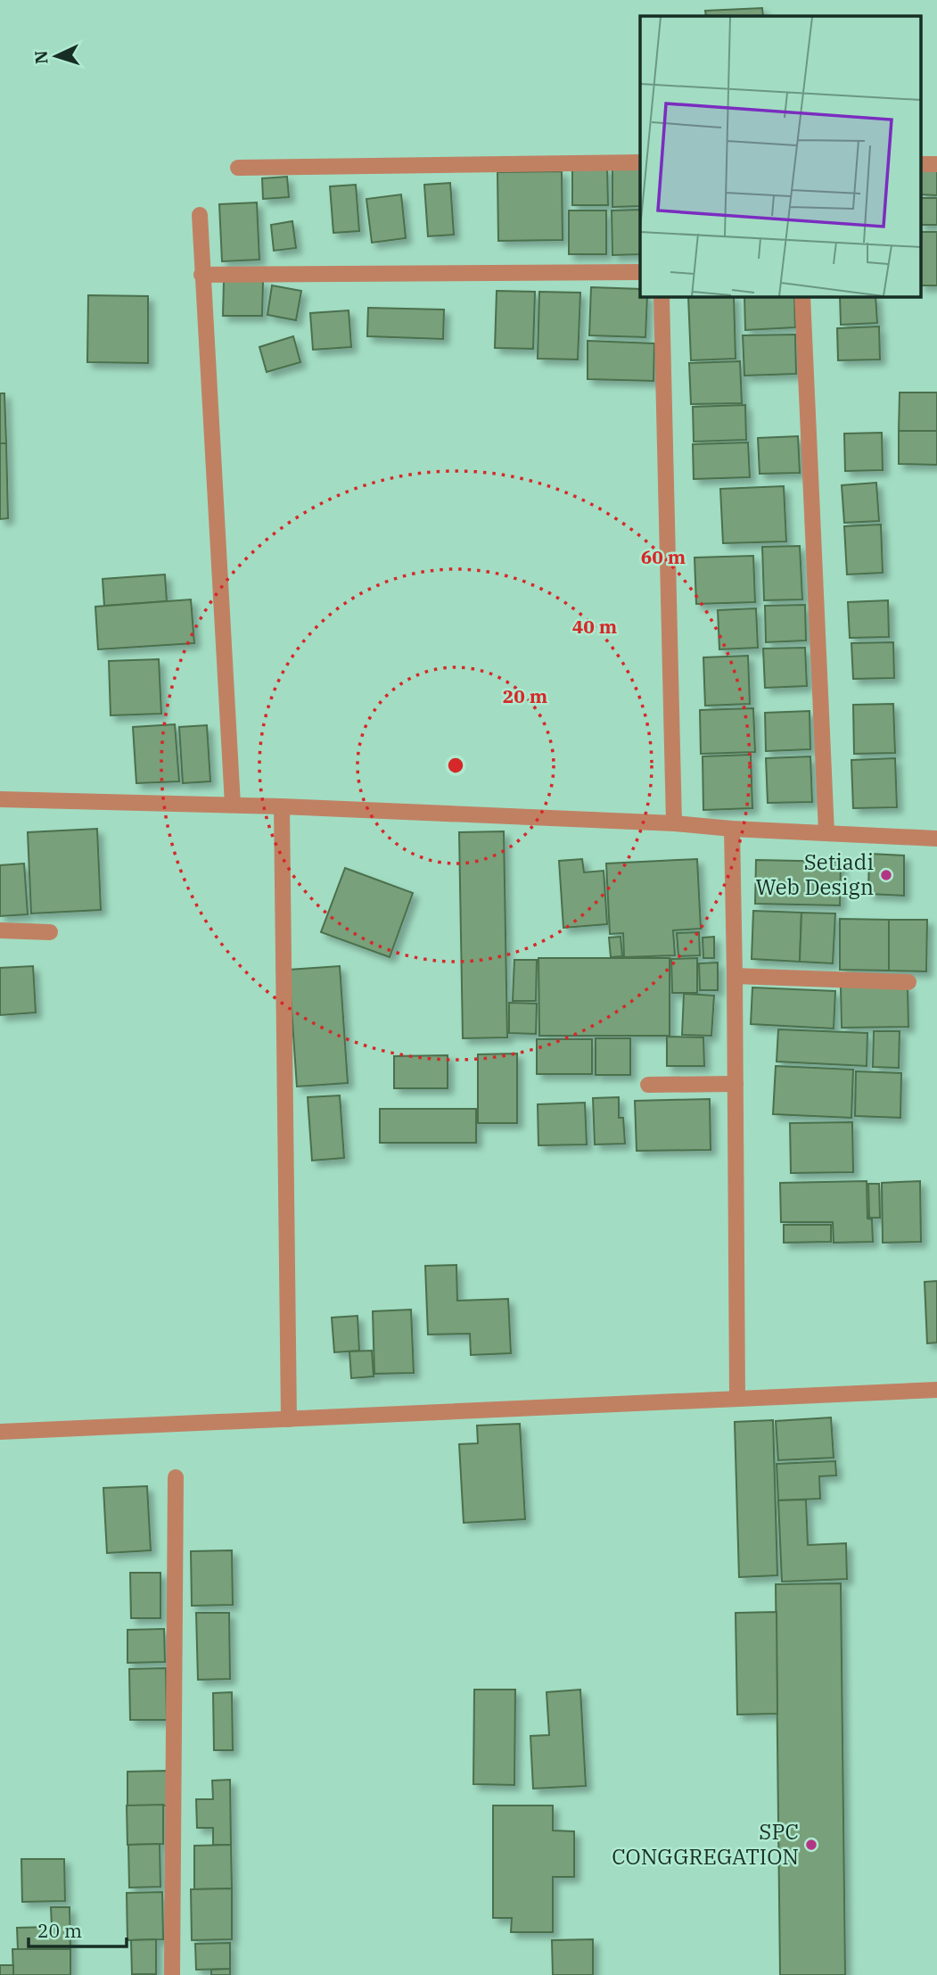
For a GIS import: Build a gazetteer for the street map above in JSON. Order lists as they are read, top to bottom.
{
  "places": ["Setiadi Web Design", "SPC CONGGREGATION"],
  "scale_bar": "20 m",
  "north": "left",
  "rings": ["60 m", "40 m", "20 m"]
}
